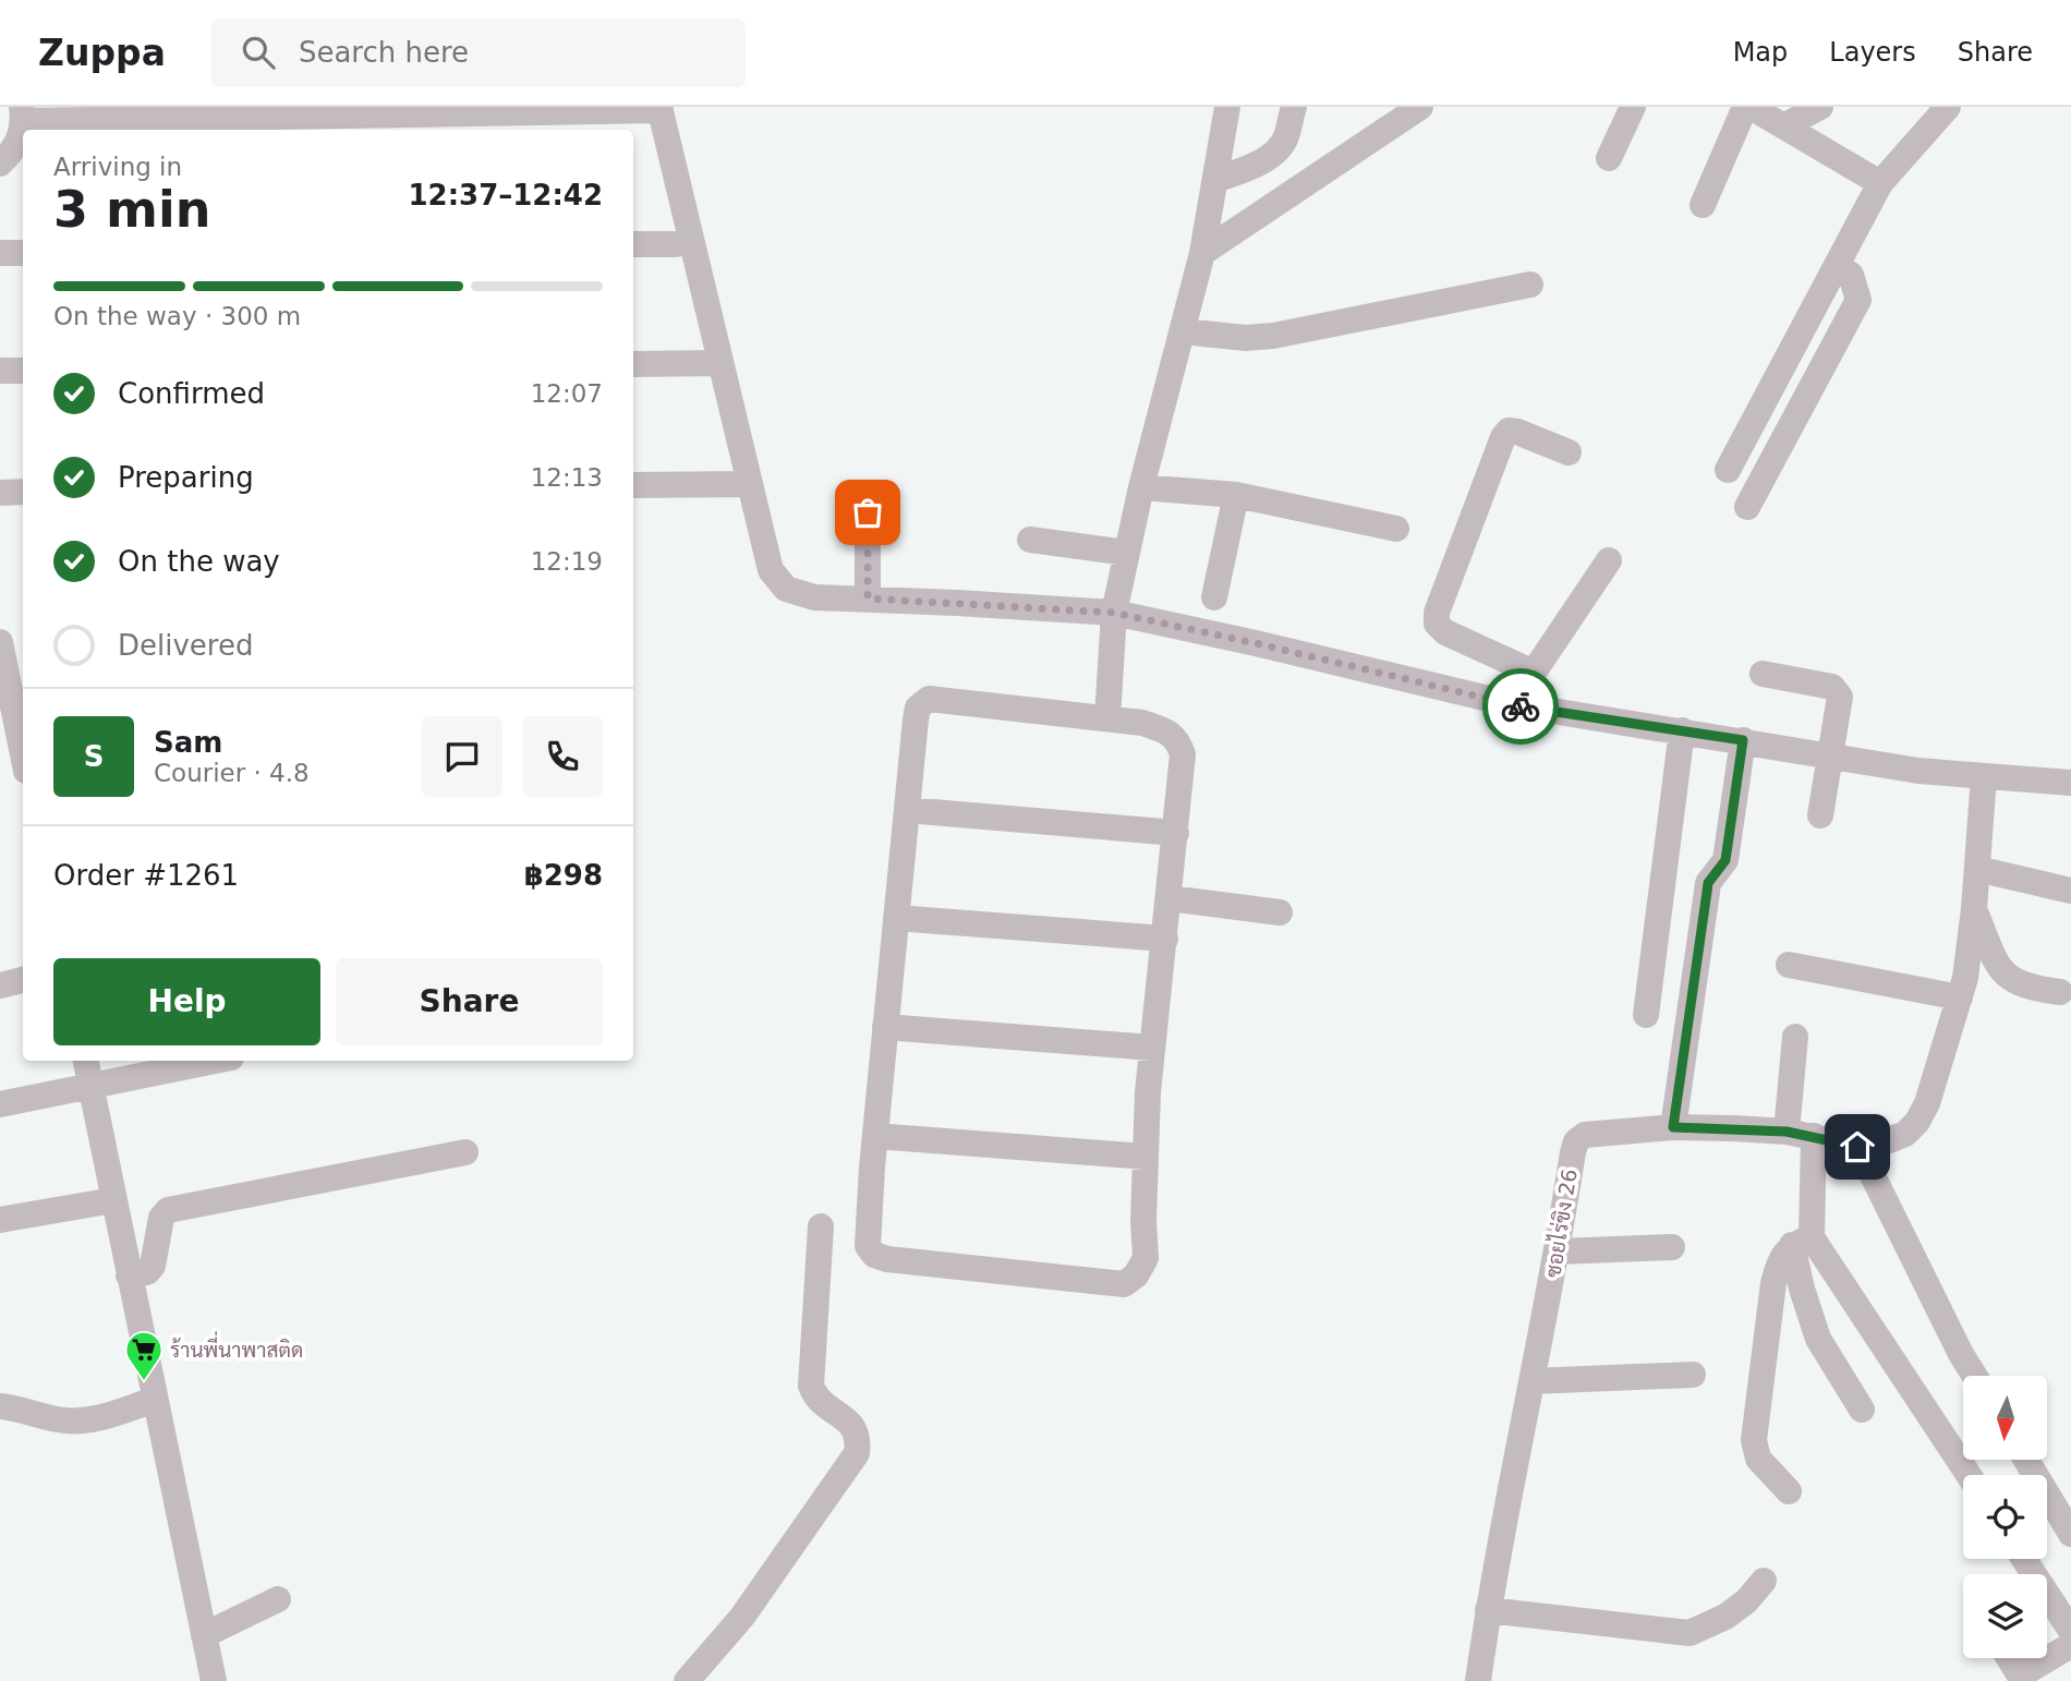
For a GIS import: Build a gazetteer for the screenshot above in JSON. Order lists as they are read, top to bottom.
{
  "streets": {
    "street": ["ซอยไร่ขิง 26"]
  },
  "places": {
    "supermarket": ["ร้านพี่นาพาสติด"]
  },
  "north": "bottom",
  "page": {
    "header": "Zuppa",
    "search": "Search here",
    "nav": ["Map", "Layers", "Share"],
    "heading": ["3 min", "Arriving in", "12:37–12:42"],
    "panel": [
      "Sam",
      "Courier · 4.8",
      "Order #1261",
      "฿298"
    ],
    "bar": "On the way · 300 m",
    "list": [
      ["Confirmed", "12:07"],
      ["Preparing", "12:13"],
      ["On the way", "12:19"],
      "Delivered"
    ],
    "round": "S",
    "buttons": ["Help", "Share"]
  }
}
